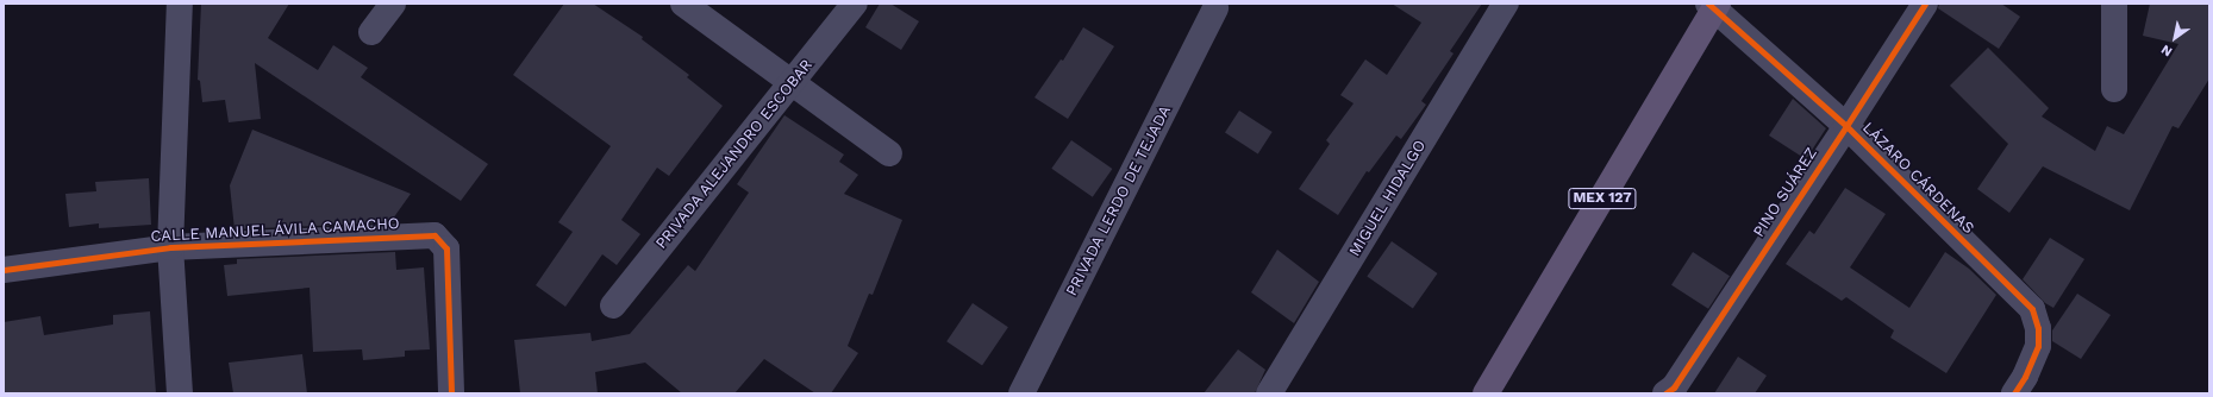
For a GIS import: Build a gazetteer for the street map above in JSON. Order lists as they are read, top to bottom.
{
  "streets": {
    "main road": ["MEX 127"],
    "street": [
      "PRIVADA ALEJANDRO ESCOBAR",
      "LÁZARO CÁRDENAS",
      "PINO SUÁREZ",
      "MIGUEL HIDALGO",
      "PRIVADA LERDO DE TEJADA",
      "CALLE MANUEL ÁVILA CAMACHO"
    ]
  },
  "crossings": [
    ["LÁZARO CÁRDENAS", "PINO SUÁREZ"],
    ["LÁZARO CÁRDENAS", "MEX 127"]
  ],
  "north": "bottom left"
}
